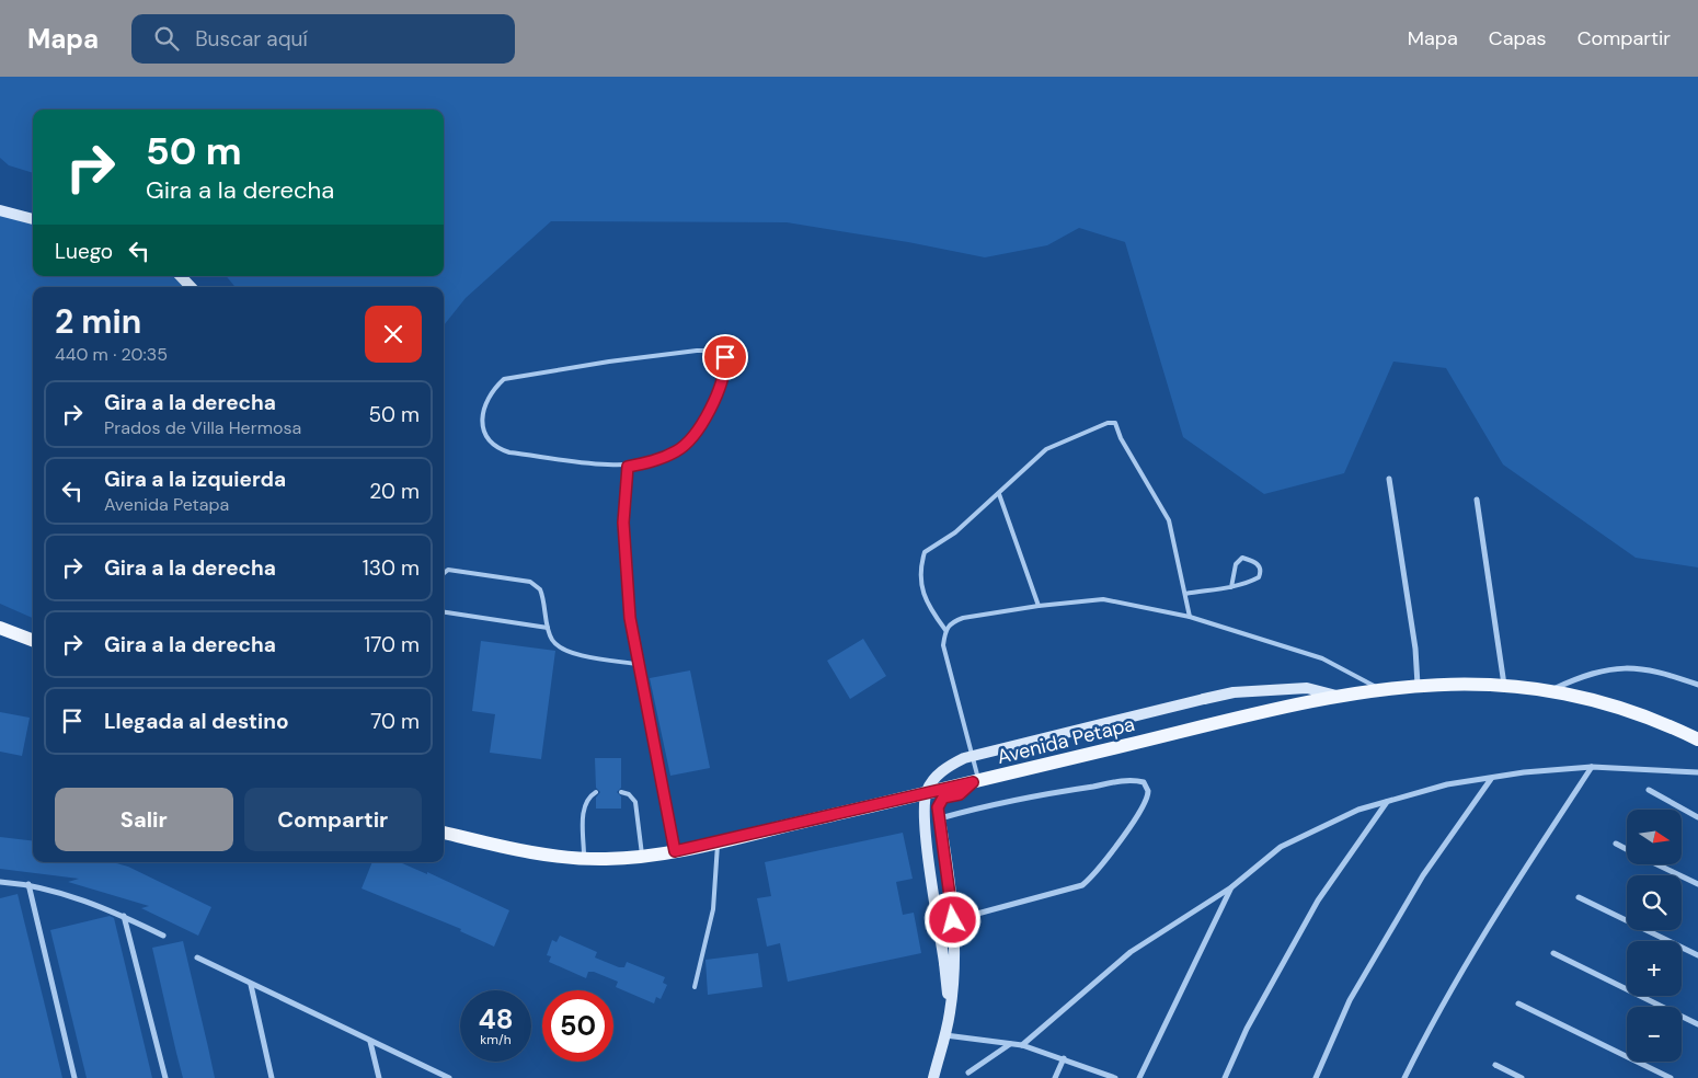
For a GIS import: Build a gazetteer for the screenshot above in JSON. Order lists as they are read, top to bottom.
{
  "streets": {
    "main road": ["Avenida Petapa"]
  },
  "north": "right",
  "page": {
    "header": "Mapa",
    "search": "Buscar aquí",
    "nav": ["Mapa", "Capas", "Compartir"],
    "turn": ["50 m", "Gira a la derecha"],
    "then": "Luego",
    "heading": ["2 min", "440 m · 20:35"],
    "list": [
      {
        "name": "Gira a la derecha",
        "note": "Prados de Villa Hermosa",
        "value": "50 m"
      },
      {
        "name": "Gira a la izquierda",
        "note": "Avenida Petapa",
        "value": "20 m"
      },
      {
        "name": "Gira a la derecha",
        "value": "130 m"
      },
      {
        "name": "Gira a la derecha",
        "value": "170 m"
      },
      {
        "name": "Llegada al destino",
        "value": "70 m"
      }
    ],
    "buttons": ["Salir", "Compartir"],
    "map_buttons": ["+", "−"],
    "speed": "48 km/h",
    "limit": "50"
  }
}
